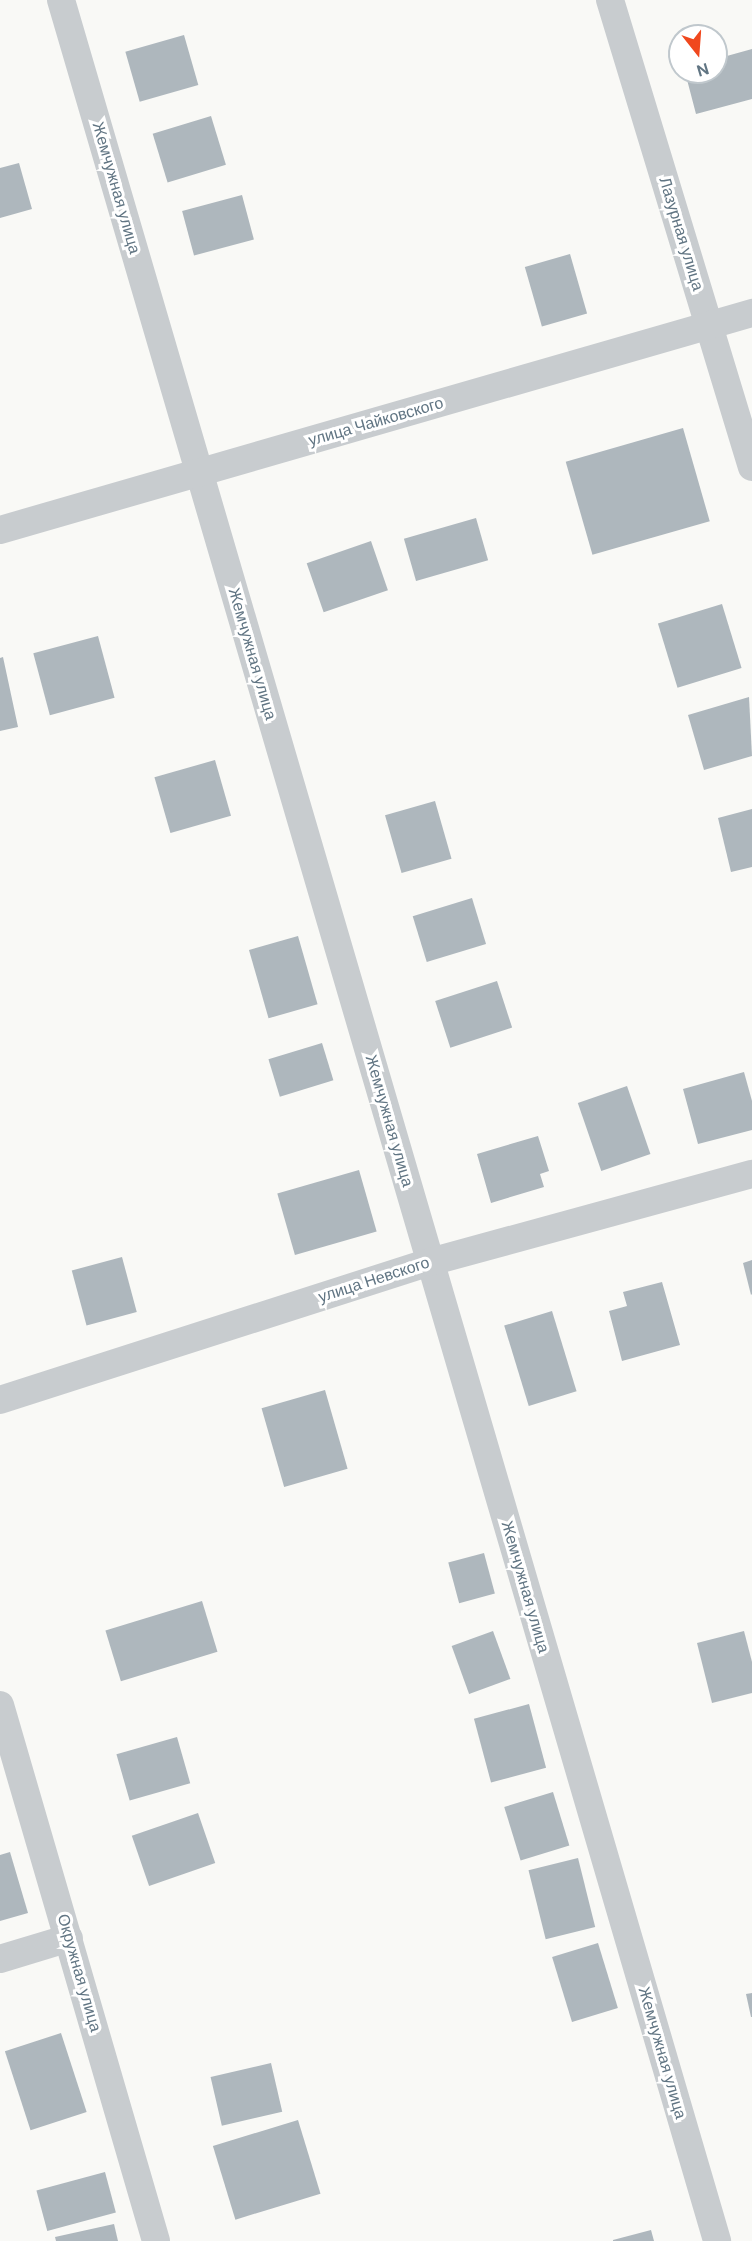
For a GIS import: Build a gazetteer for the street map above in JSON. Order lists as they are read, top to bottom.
{
  "streets": {
    "street": [
      "Жемчужная улица",
      "Лазурная улица",
      "улица Чайковского",
      "улица Невского",
      "Окружная улица"
    ]
  },
  "crossings": [
    ["Жемчужная улица", "улица Чайковского"],
    ["Жемчужная улица", "улица Невского"],
    ["Лазурная улица", "улица Чайковского"]
  ],
  "north": "bottom"
}
